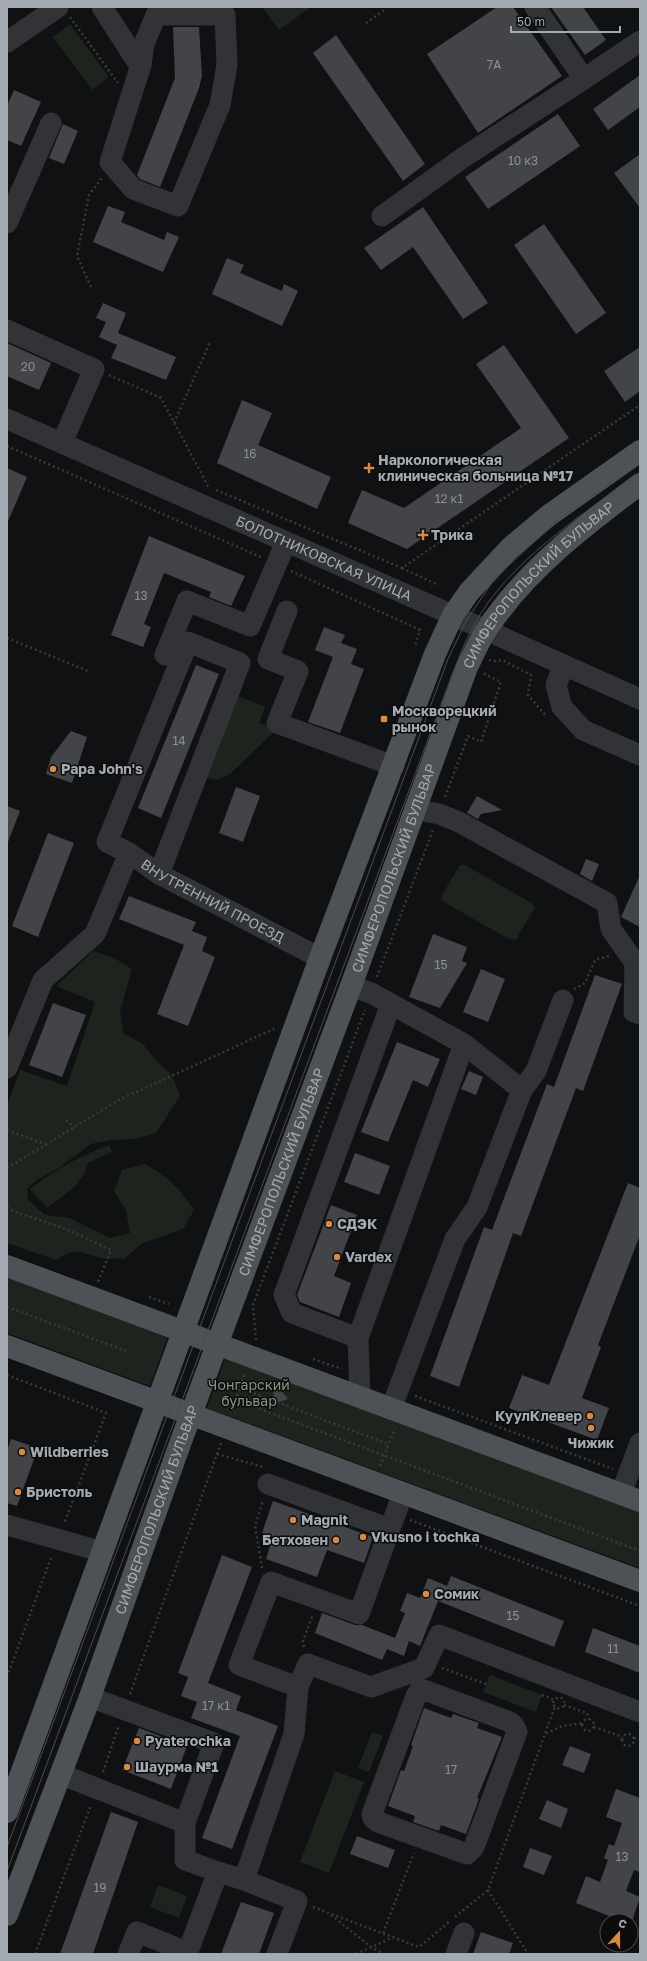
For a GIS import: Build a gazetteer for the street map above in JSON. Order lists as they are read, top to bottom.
{
  "streets": {
    "main road": ["СИМФЕРОПОЛЬСКИЙ БУЛЬВАР"],
    "street": ["БОЛОТНИКОВСКАЯ УЛИЦА", "ВНУТРЕННИЙ ПРОЕЗД"]
  },
  "crossings": [
    ["БОЛОТНИКОВСКАЯ УЛИЦА", "СИМФЕРОПОЛЬСКИЙ БУЛЬВАР"]
  ],
  "parks": ["Чонгарский бульвар"],
  "places": {
    "health": ["Наркологическая клиническая больница №17", "Трика"],
    "transit": ["Москворецкий рынок"],
    "other": [
      "Papa John's",
      "СДЭК",
      "Vardex",
      "КуулКлевер",
      "Чижик",
      "Wildberries",
      "Бристоль",
      "Magnit",
      "Vkusno i tochka",
      "Бетховен",
      "Сомик",
      "Pyaterochka",
      "Шаурма №1"
    ]
  },
  "house_numbers": [
    "7А",
    "10 к3",
    "20",
    "16",
    "12 к1",
    "13",
    "14",
    "15",
    "15",
    "11",
    "17 к1",
    "17",
    "13",
    "19"
  ],
  "scale_bar": "50 m",
  "north": "top"
}
